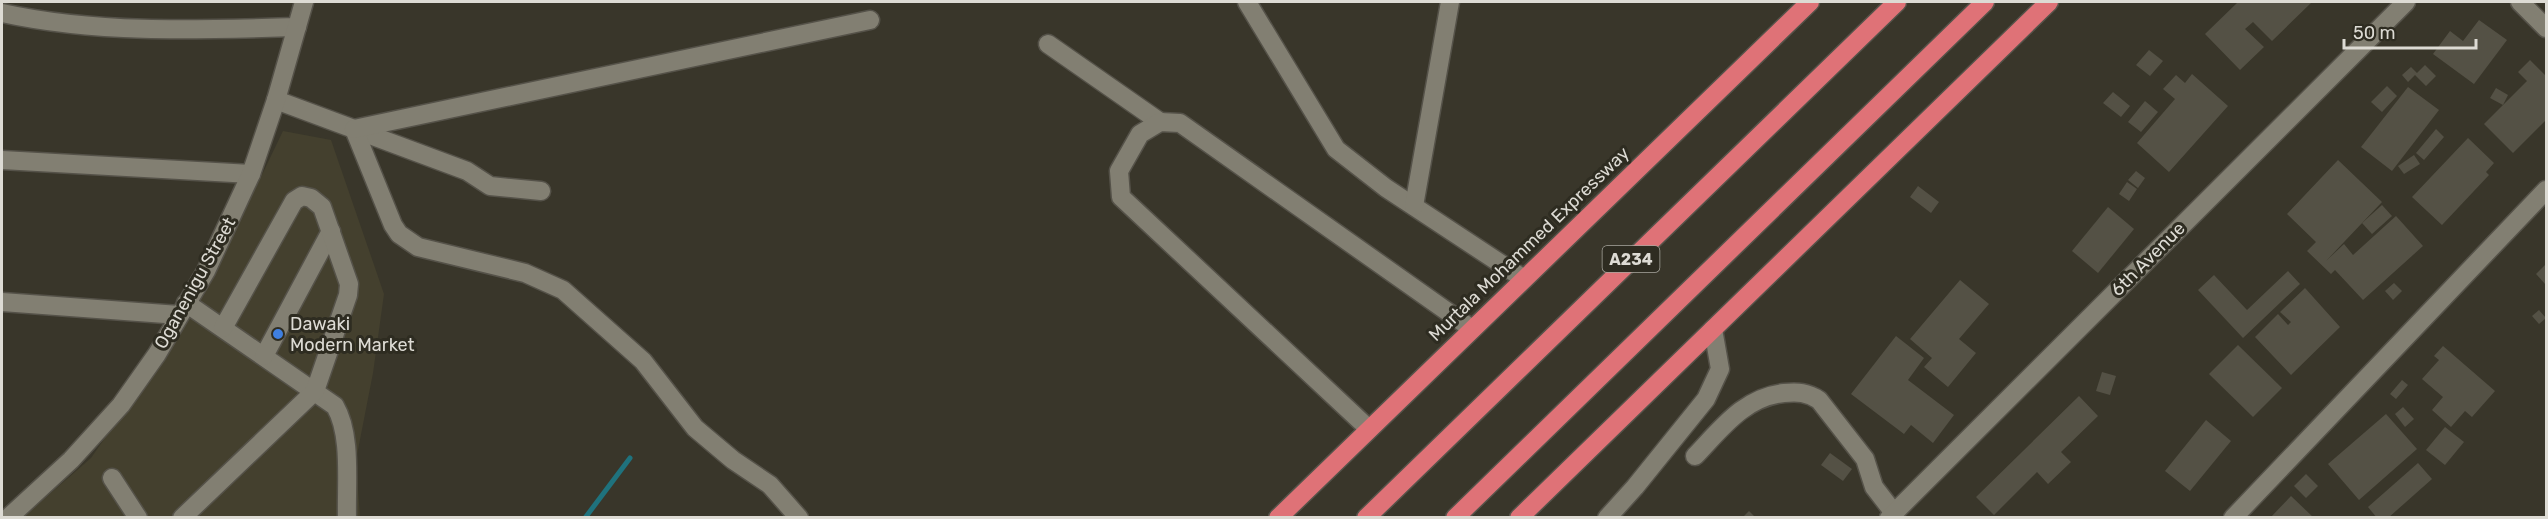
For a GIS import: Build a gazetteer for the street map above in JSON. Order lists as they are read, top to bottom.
{
  "streets": {
    "highway": ["Murtala Mohammed Expressway", "A234"],
    "street": ["6th Avenue", "Oganenigu Street"]
  },
  "places": ["Dawaki Modern Market"],
  "scale_bar": "50 m"
}
